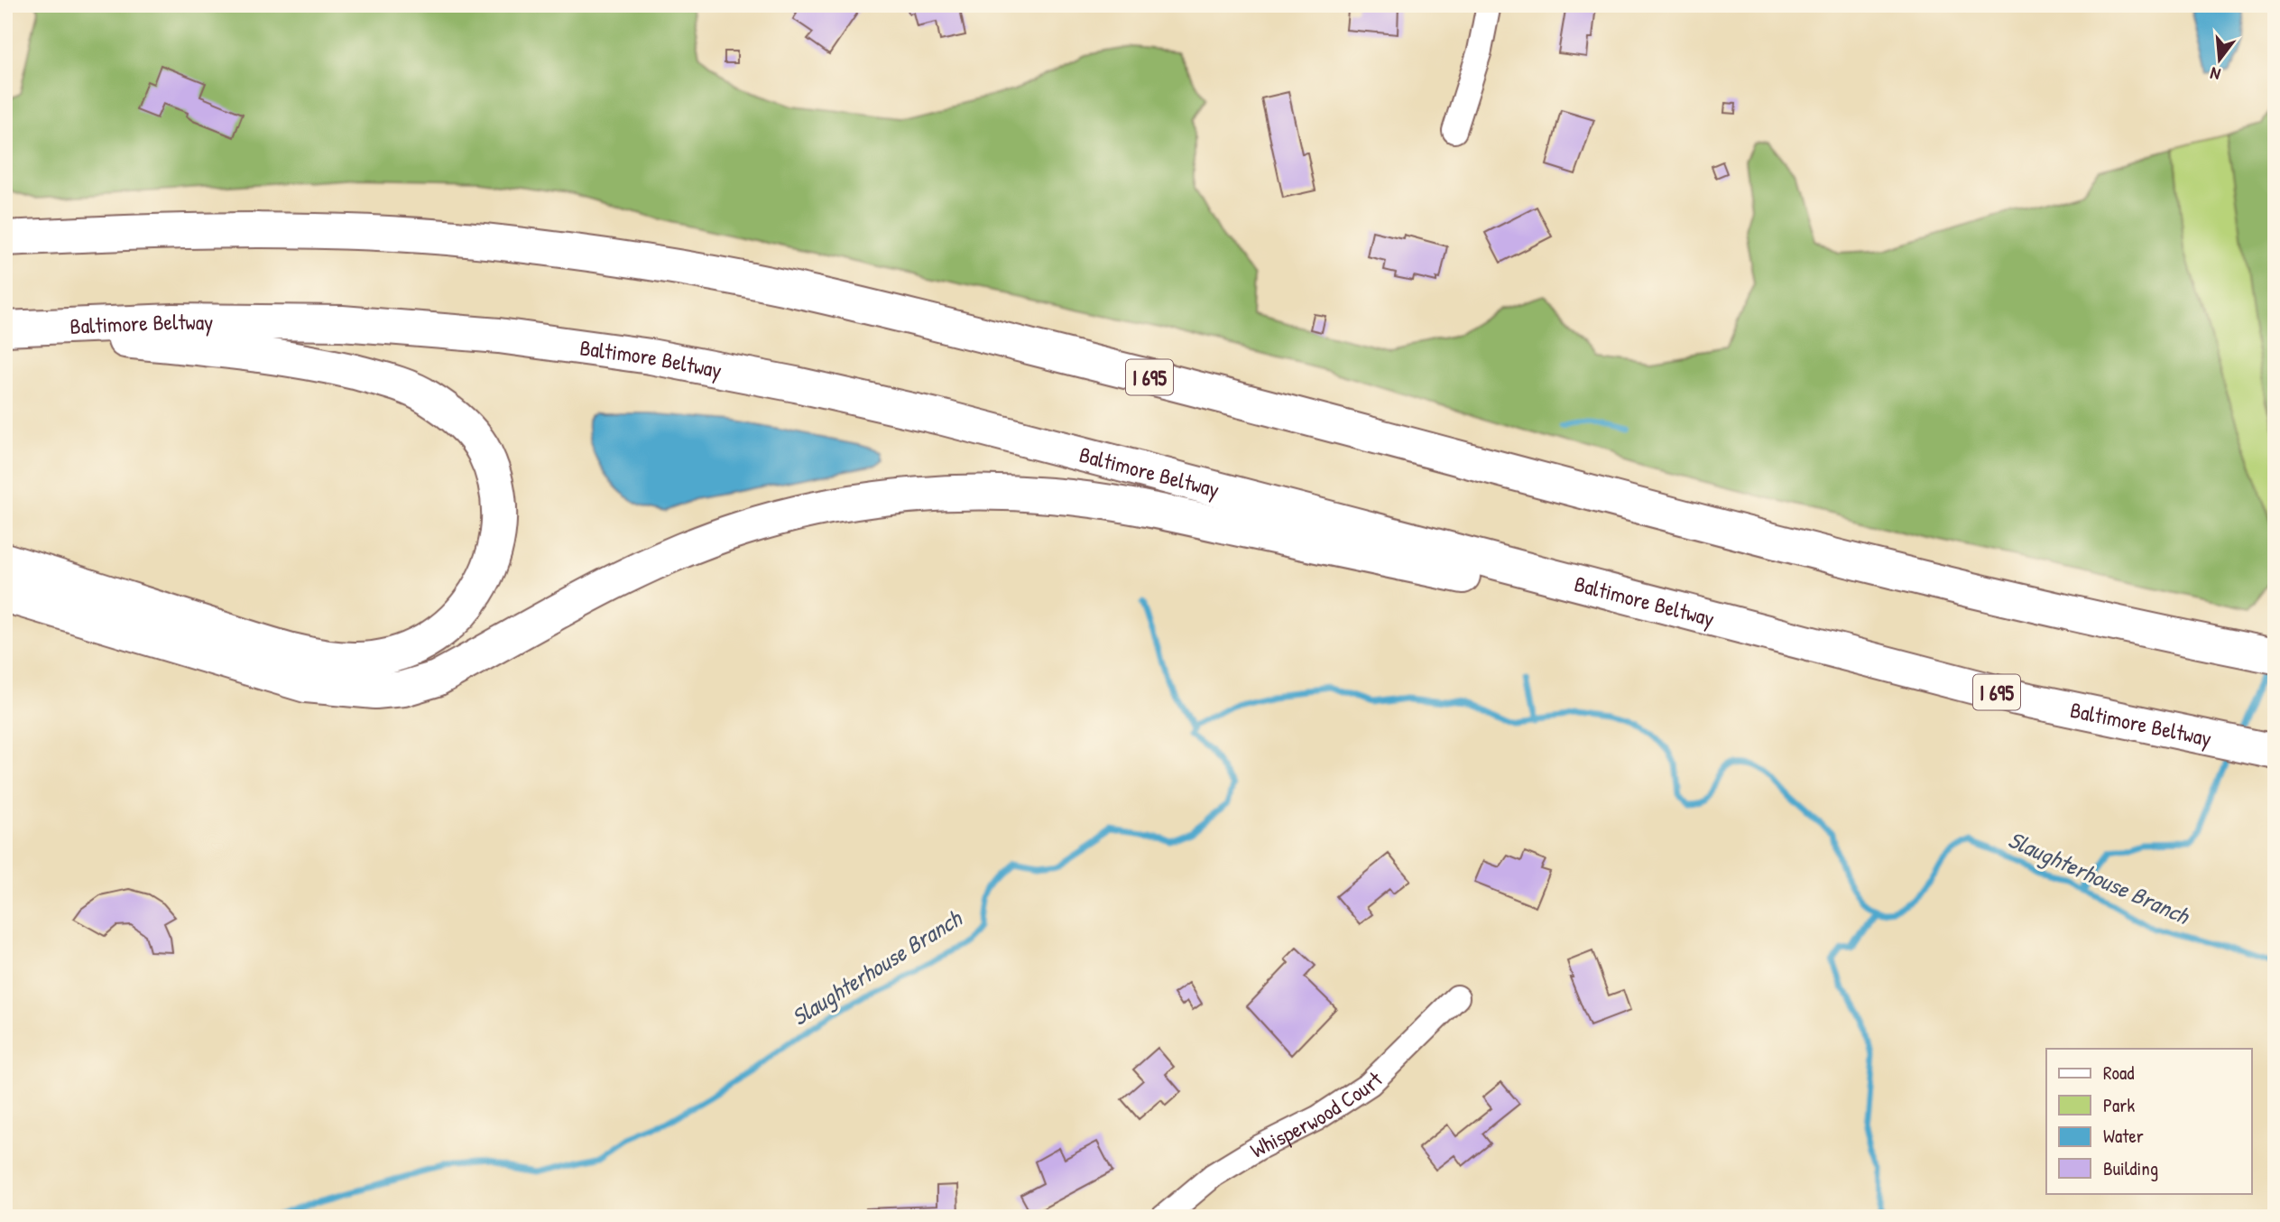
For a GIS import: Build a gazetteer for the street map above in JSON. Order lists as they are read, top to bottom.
{
  "streets": {
    "highway": ["Baltimore Beltway", "I 695"],
    "street": ["Whisperwood Court"]
  },
  "water": ["Slaughterhouse Branch"],
  "legend": [
    "Road",
    "Park",
    "Water",
    "Building"
  ],
  "north": "bottom"
}
